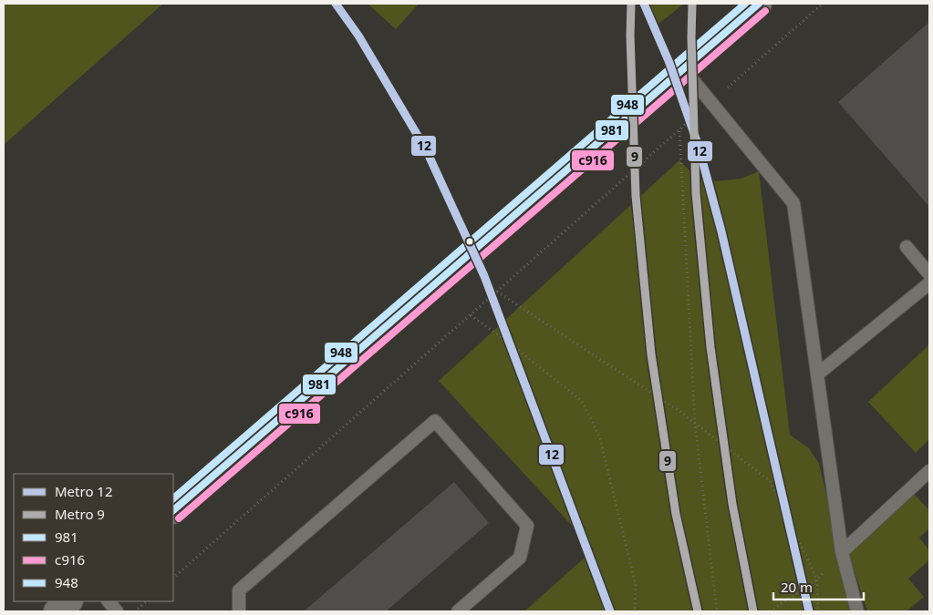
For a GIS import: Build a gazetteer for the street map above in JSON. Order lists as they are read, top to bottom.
{
  "lines": [
    "metro line 12",
    "metro line 9",
    "transit line 981",
    "transit line 948",
    "transit line с916"
  ],
  "legend": [
    "Metro 12",
    "Metro 9",
    "981",
    "с916",
    "948"
  ],
  "scale_bar": "20 m"
}
